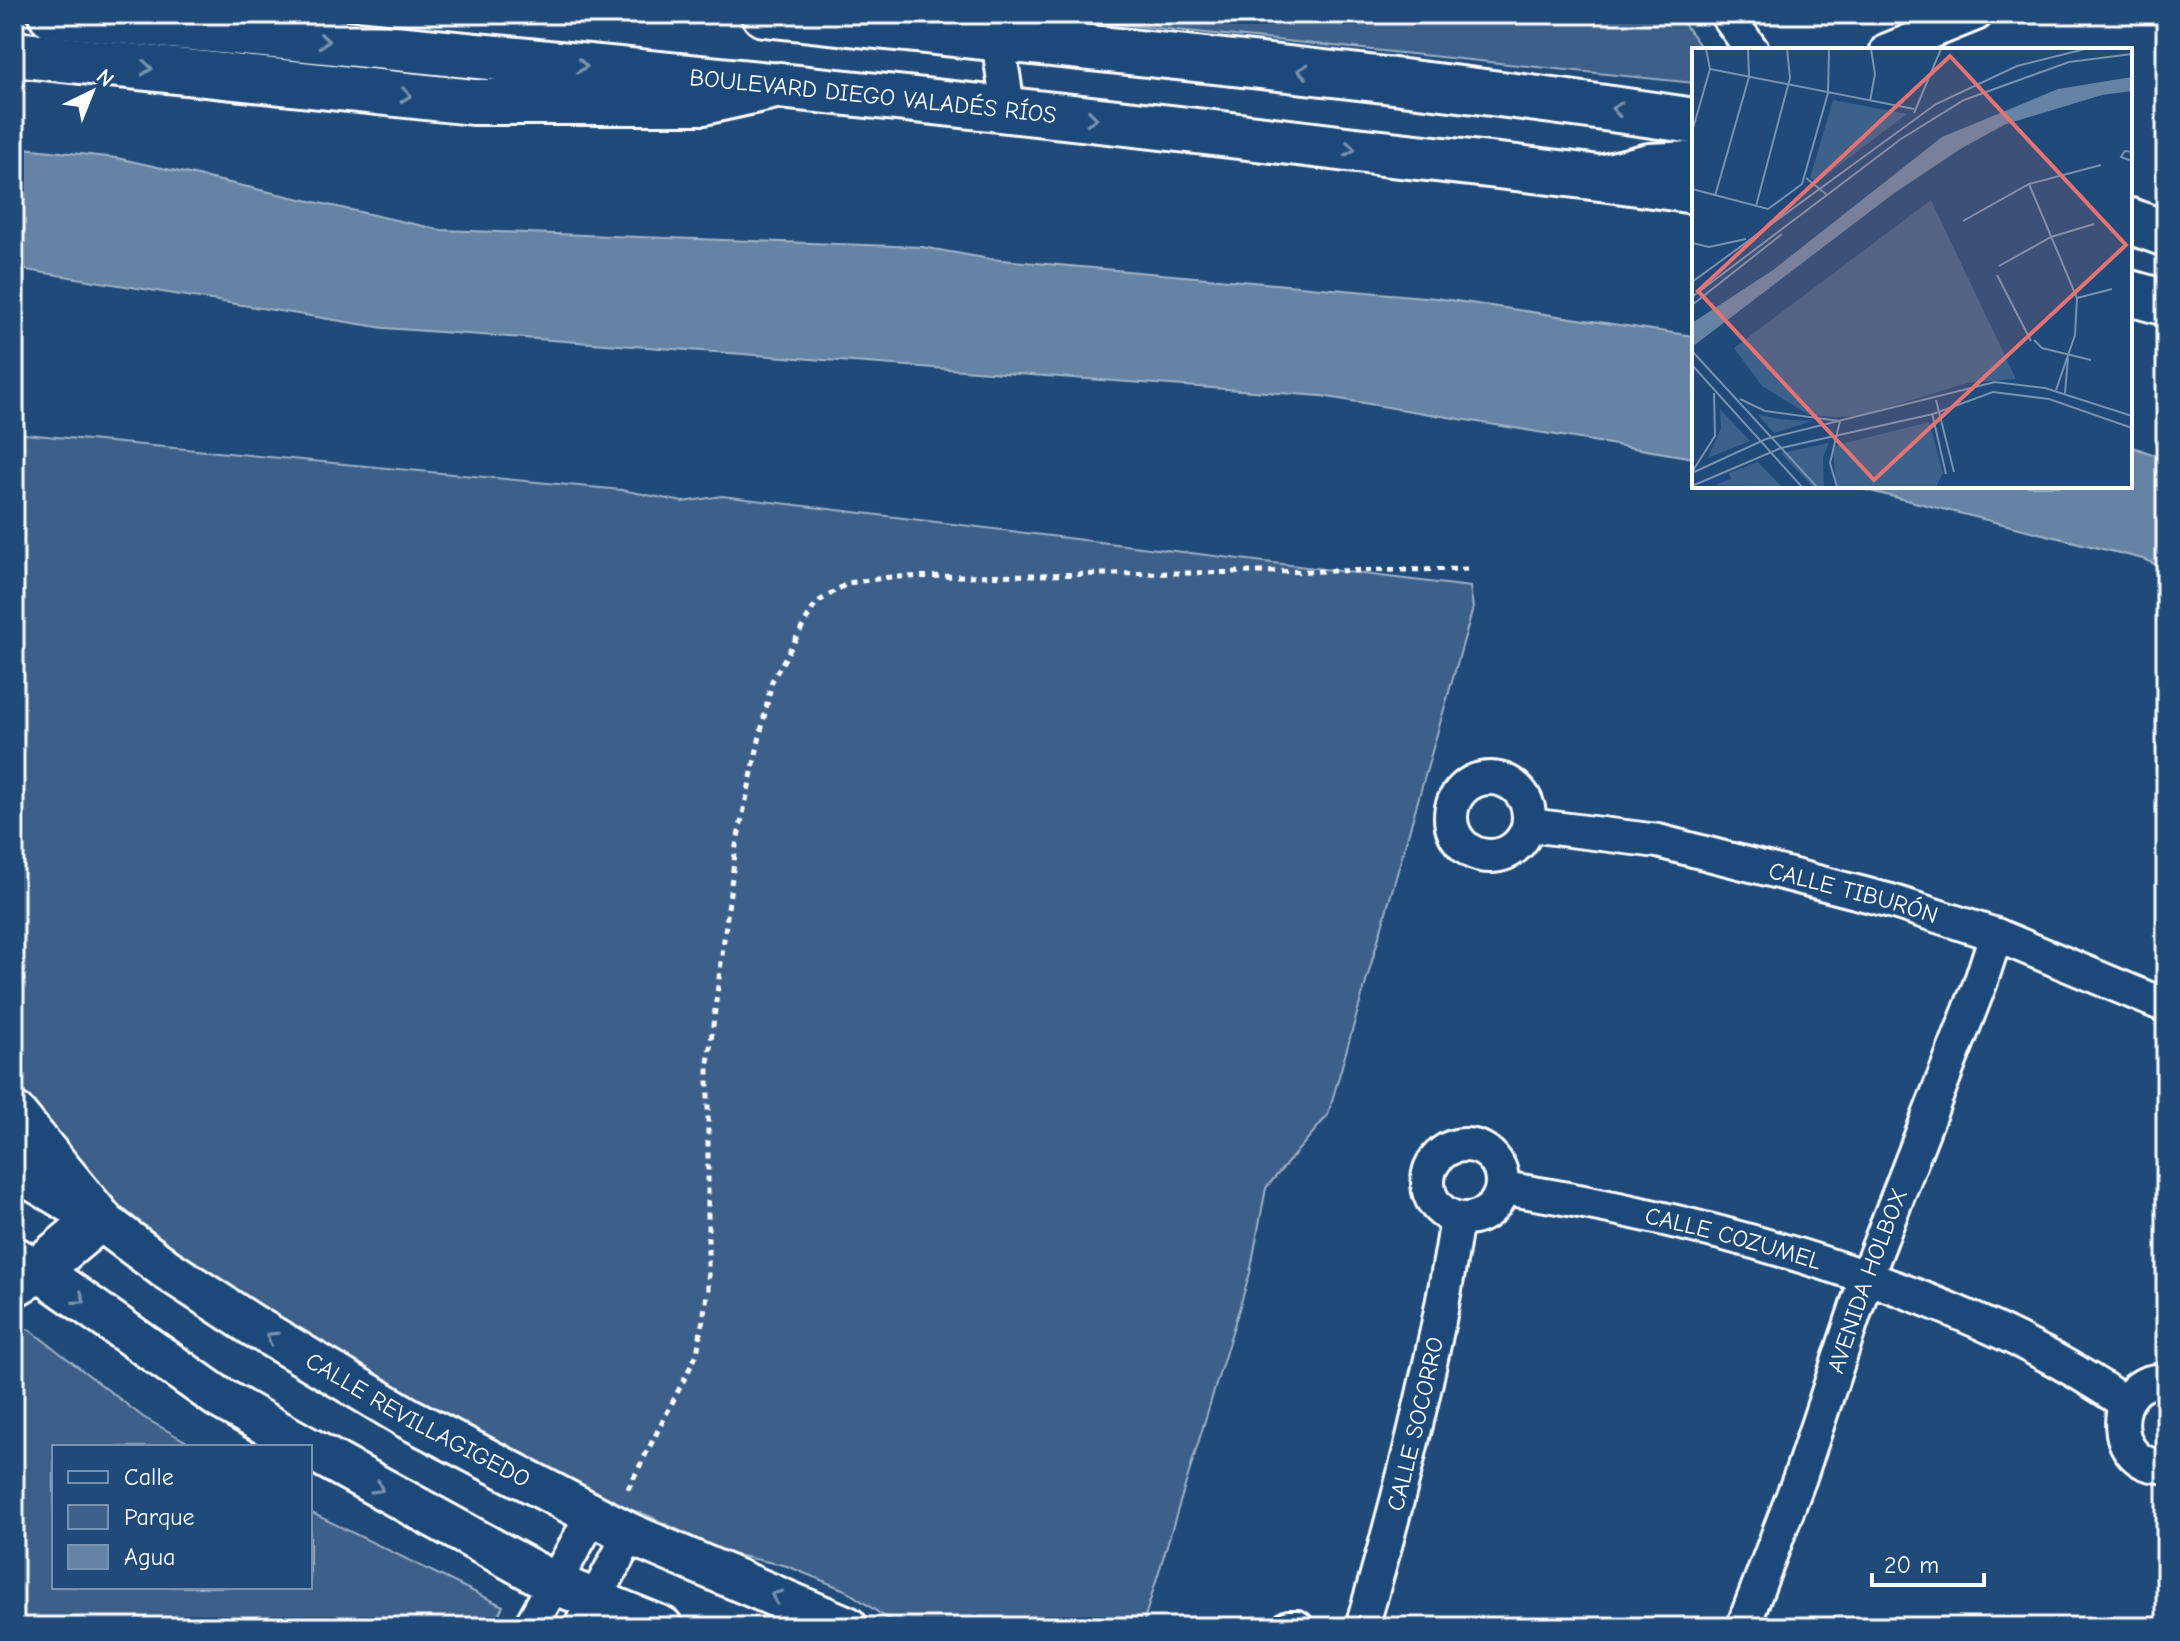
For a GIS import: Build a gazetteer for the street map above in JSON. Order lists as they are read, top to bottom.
{
  "streets": {
    "main road": ["BOULEVARD DIEGO VALADÉS RÍOS"],
    "street": [
      "CALLE TIBURÓN",
      "CALLE COZUMEL",
      "AVENIDA HOLBOX",
      "CALLE REVILLAGIGEDO",
      "CALLE SOCORRO"
    ]
  },
  "crossings": [
    ["CALLE TIBURÓN", "AVENIDA HOLBOX"],
    ["CALLE COZUMEL", "AVENIDA HOLBOX"],
    ["CALLE COZUMEL", "CALLE SOCORRO"]
  ],
  "legend": ["Calle", "Parque", "Agua"],
  "scale_bar": "20 m",
  "north": "top right"
}
